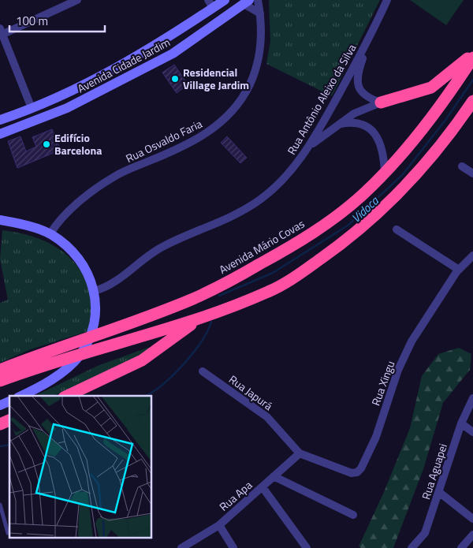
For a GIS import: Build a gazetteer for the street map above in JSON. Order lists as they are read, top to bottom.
{
  "streets": {
    "highway": ["Avenida Mário Covas"],
    "main road": ["Avenida Cidade Jardim"],
    "street": [
      "Rua Antônio Aleixo da Silva",
      "Rua Osvaldo Faria",
      "Rua Xingu",
      "Rua Japurá",
      "Rua Aguapei",
      "Rua Apa"
    ]
  },
  "crossings": [
    ["Rua Xingu", "Rua Japurá"],
    ["Rua Xingu", "Rua Apa"],
    ["Rua Japurá", "Rua Apa"]
  ],
  "water": ["Vidoca"],
  "places": ["Residencial Village Jardim", "Edifício Barcelona"],
  "scale_bar": "100 m"
}
